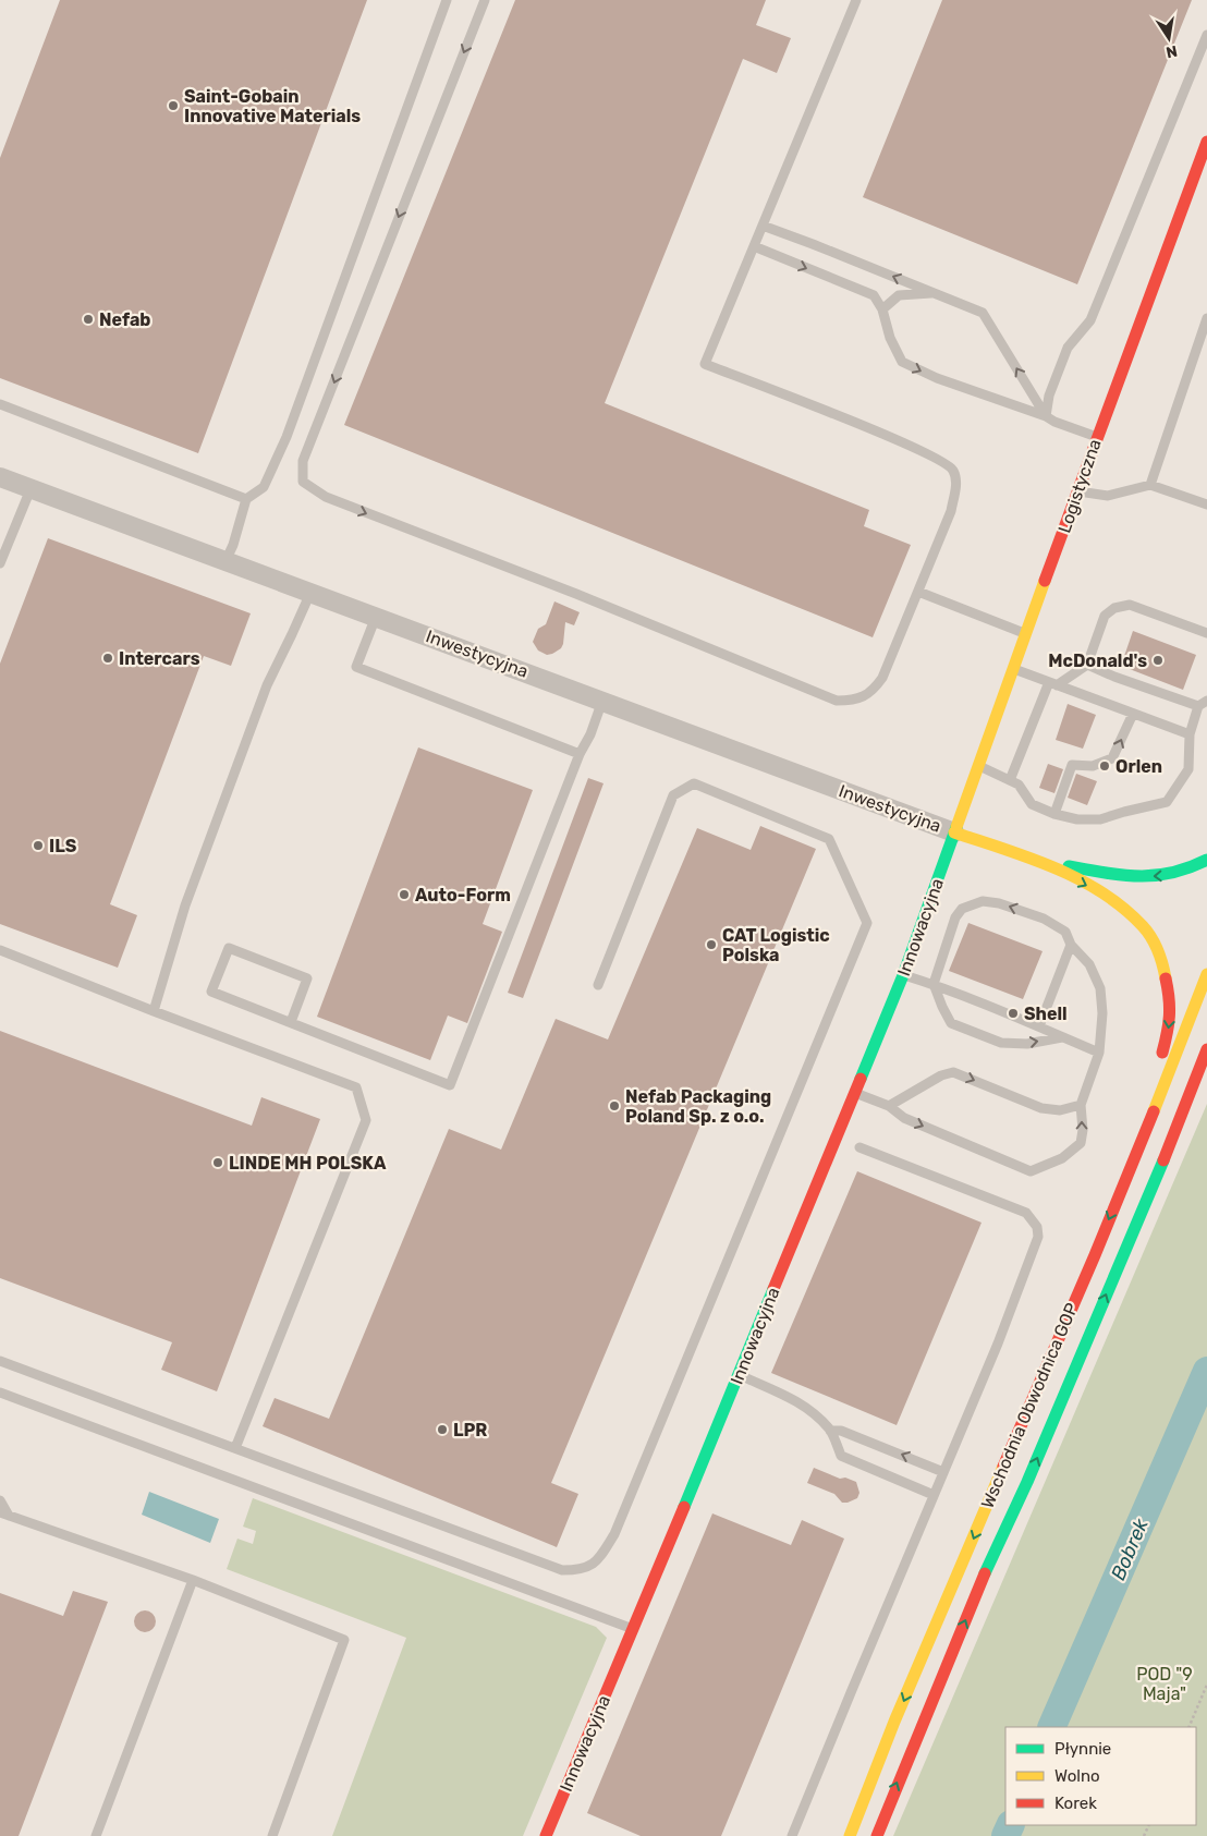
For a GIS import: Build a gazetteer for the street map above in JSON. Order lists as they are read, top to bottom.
{
  "streets": {
    "main road": ["Logistyczna", "Innowacyjna", "Wschodnia Obwodnica GOP"],
    "street": ["Inwestycyjna"]
  },
  "crossings": [
    ["Logistyczna", "Inwestycyjna"],
    ["Logistyczna", "Innowacyjna"],
    ["Inwestycyjna", "Innowacyjna"]
  ],
  "water": ["Bobrek"],
  "parks": ["POD \"9 Maja\""],
  "places": [
    "Saint-Gobain Innovative Materials",
    "Nefab",
    "Intercars",
    "McDonald's",
    "Orlen",
    "ILS",
    "Auto-Form",
    "CAT Logistic Polska",
    "Shell",
    "Nefab Packaging Poland Sp. z o.o.",
    "LINDE MH POLSKA",
    "LPR"
  ],
  "legend": ["Płynnie", "Wolno", "Korek"],
  "north": "bottom"
}
